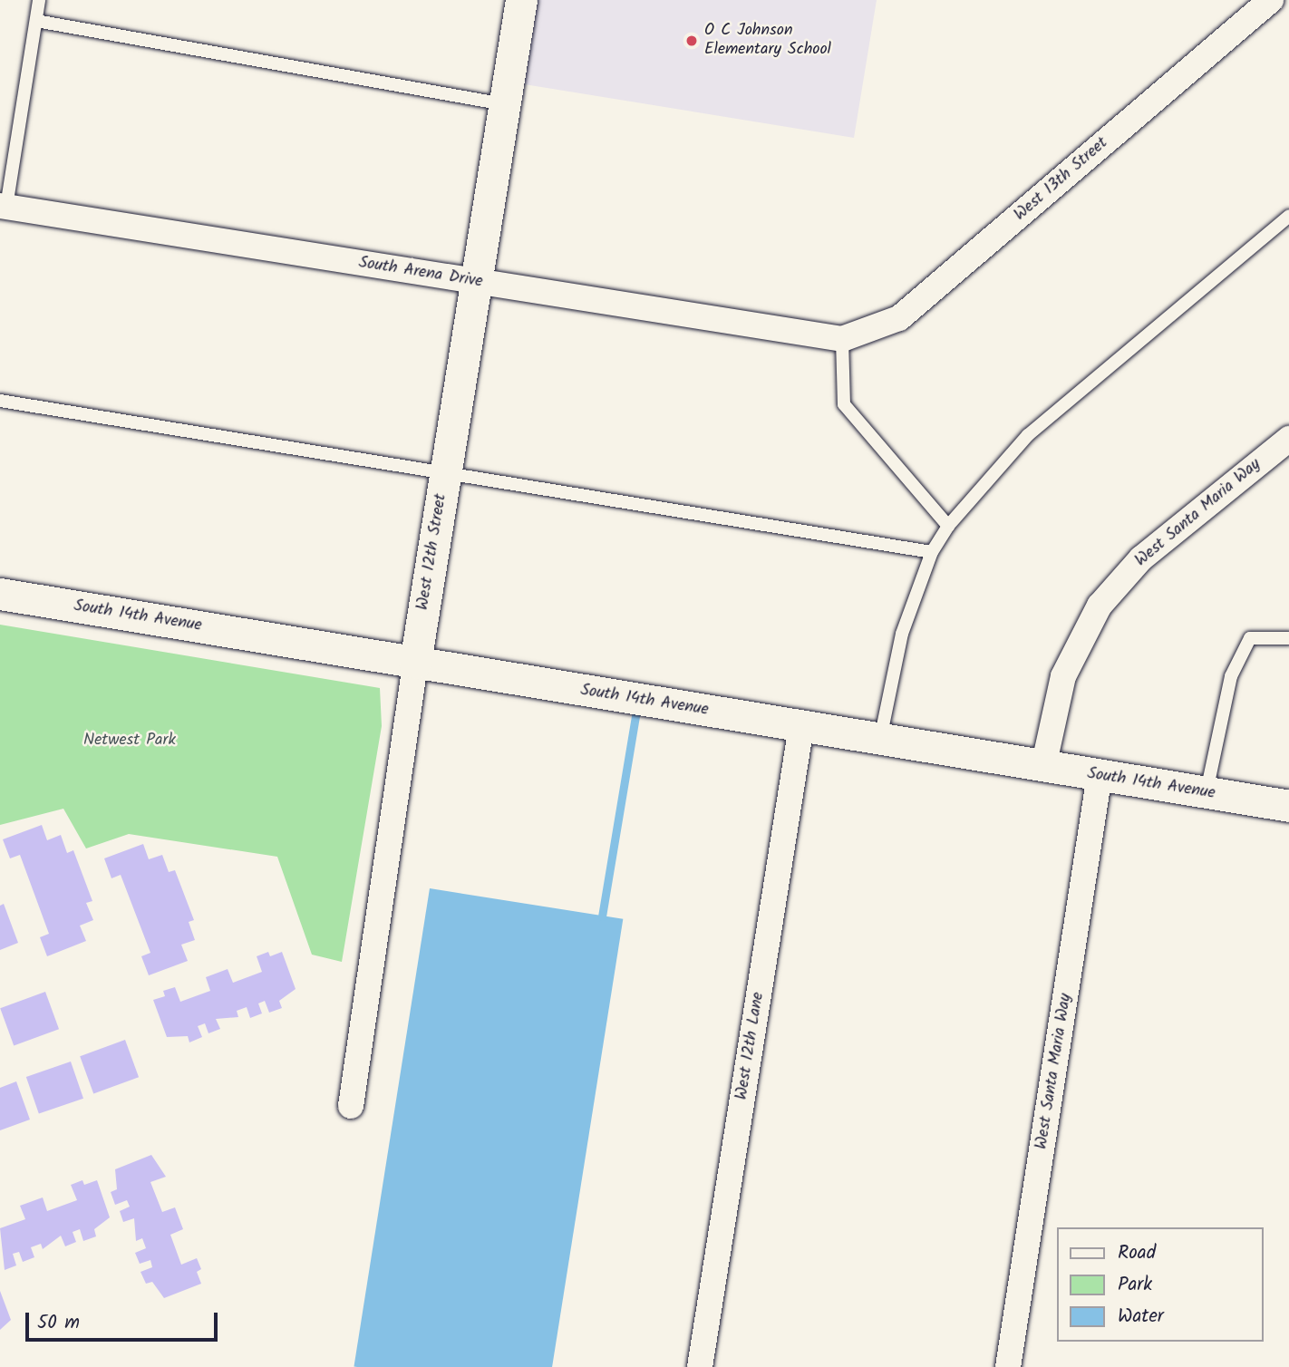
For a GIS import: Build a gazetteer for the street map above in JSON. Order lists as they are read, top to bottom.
{
  "streets": {
    "street": [
      "West 13th Street",
      "South Arena Drive",
      "West Santa Maria Way",
      "West 12th Street",
      "South 14th Avenue",
      "West 12th Lane"
    ]
  },
  "crossings": [
    ["West 13th Street", "South Arena Drive"],
    ["South Arena Drive", "West 12th Street"],
    ["West Santa Maria Way", "South 14th Avenue"],
    ["West 12th Street", "South 14th Avenue"],
    ["South 14th Avenue", "West 12th Lane"]
  ],
  "parks": ["Netwest Park"],
  "places": ["O C Johnson Elementary School"],
  "legend": ["Road", "Park", "Water"],
  "scale_bar": "50 m"
}
